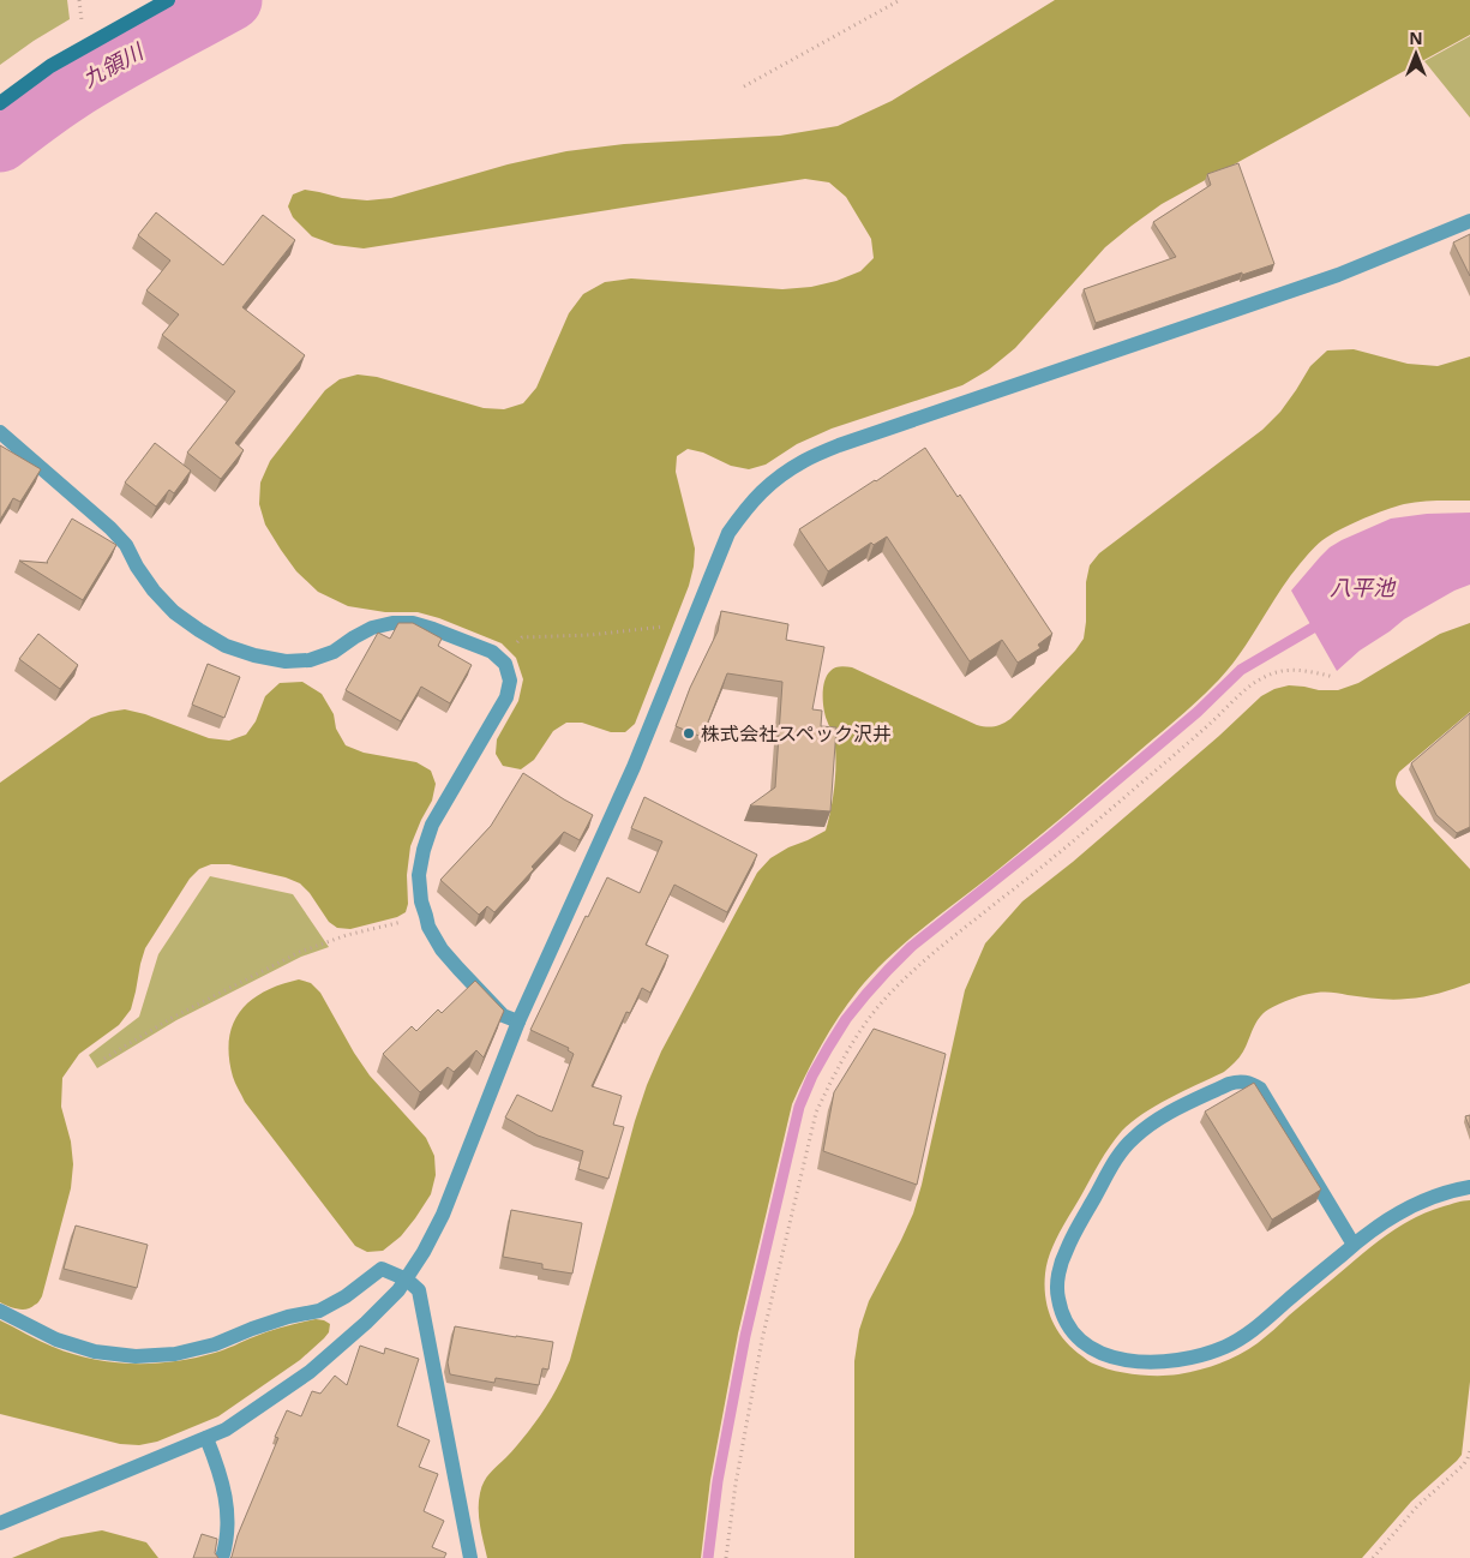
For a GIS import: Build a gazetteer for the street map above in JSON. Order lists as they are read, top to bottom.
{
  "water": ["九領川", "八平池"],
  "places": ["株式会社スペック沢井"],
  "north": "top"
}
